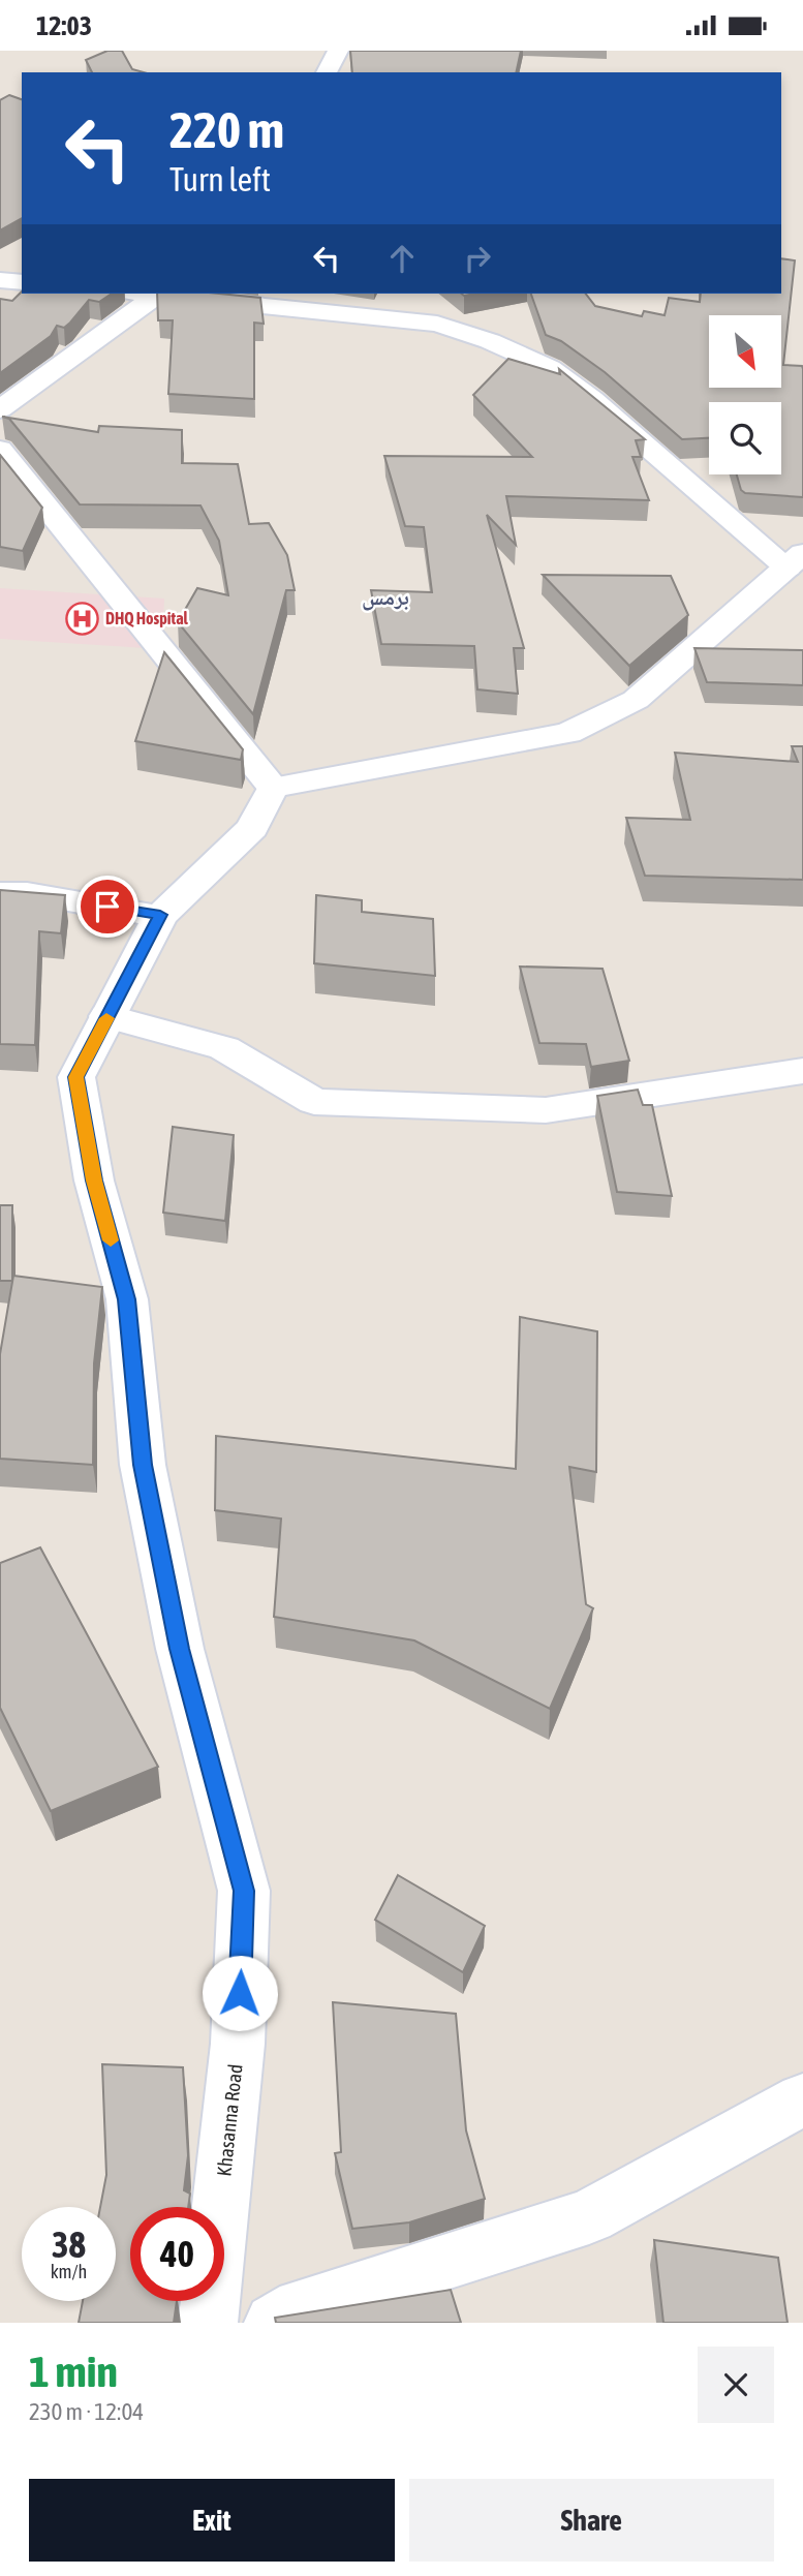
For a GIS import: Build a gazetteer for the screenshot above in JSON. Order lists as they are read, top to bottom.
{
  "streets": {
    "street": ["Khasanna Road"]
  },
  "districts": ["برمس"],
  "places": {
    "hospital": ["DHQ Hospital"]
  },
  "north": "bottom right",
  "page": {
    "status": "12:03",
    "turn": ["220 m", "Turn left"],
    "speed": "38 km/h",
    "limit": "40",
    "heading": ["1 min", "230 m · 12:04"],
    "buttons": ["Exit", "Share"]
  }
}
